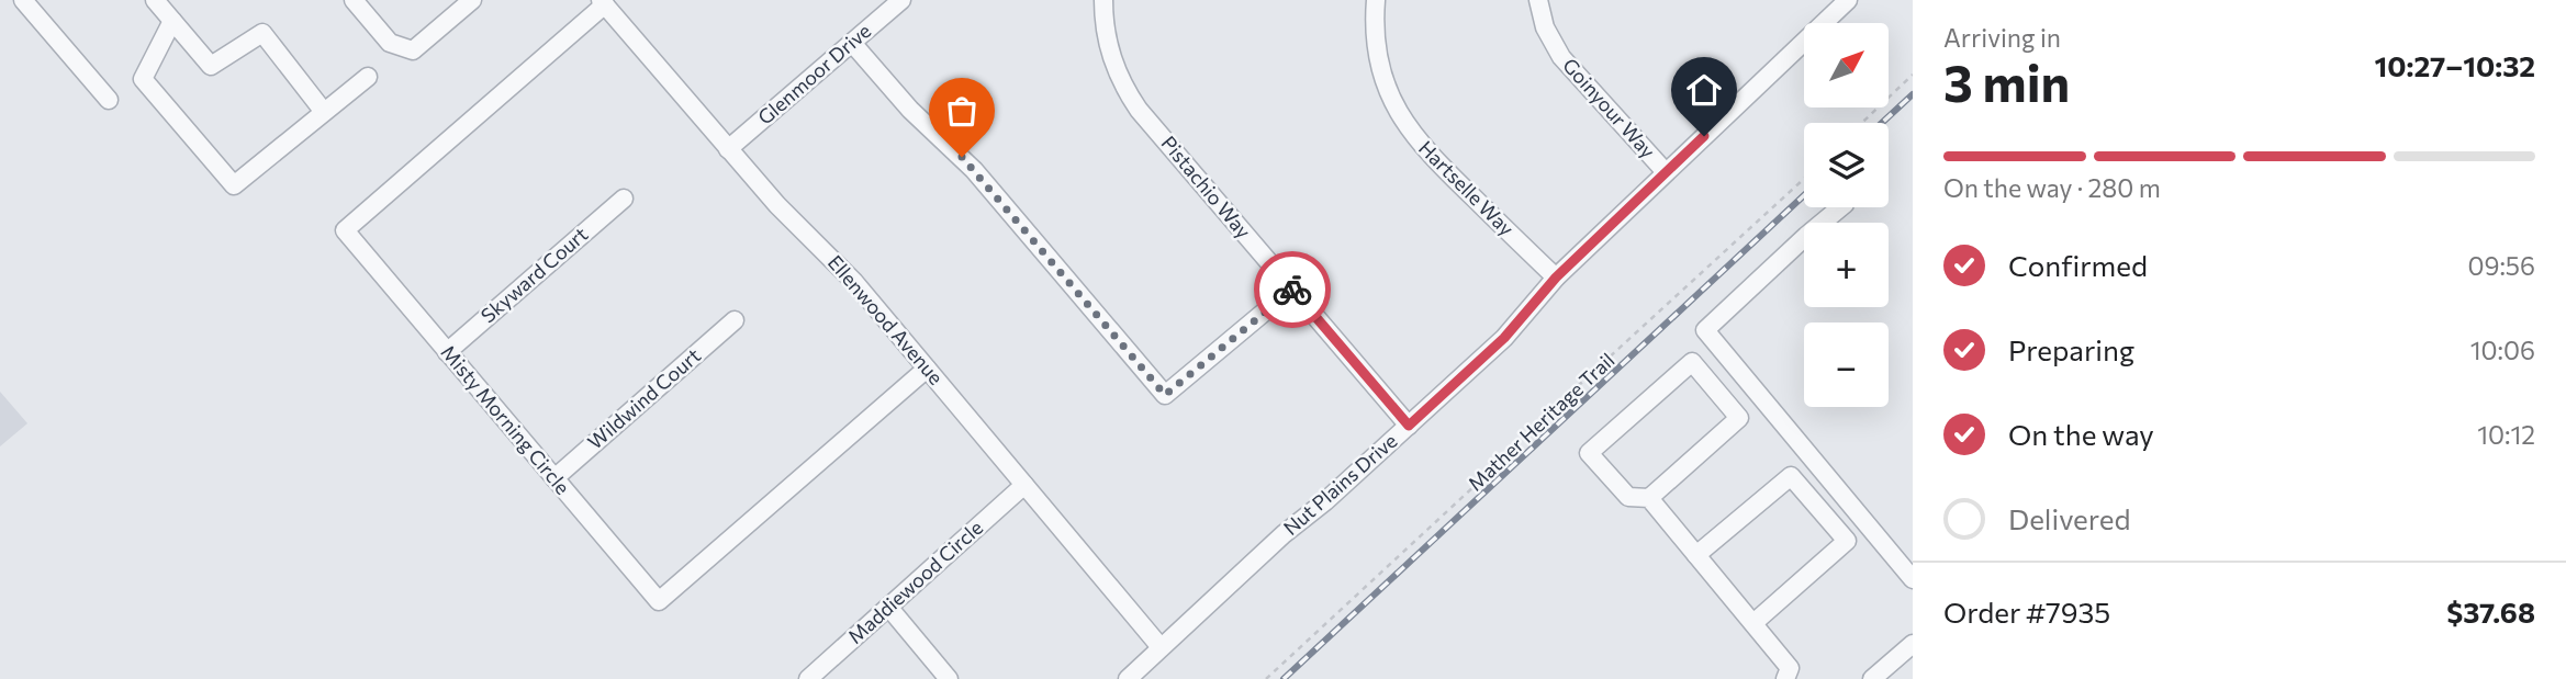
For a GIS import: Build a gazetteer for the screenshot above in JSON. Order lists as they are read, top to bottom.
{
  "streets": {
    "street": [
      "Glenmoor Drive",
      "Goinyour Way",
      "Pistachio Way",
      "Hartselle Way",
      "Skyward Court",
      "Ellenwood Avenue",
      "Wildwind Court",
      "Misty Morning Circle",
      "Nut Plains Drive",
      "Maddiewood Circle"
    ],
    "path": ["Mather Heritage Trail"]
  },
  "crossings": [
    ["Glenmoor Drive", "Ellenwood Avenue"],
    ["Goinyour Way", "Nut Plains Drive"],
    ["Pistachio Way", "Nut Plains Drive"],
    ["Hartselle Way", "Nut Plains Drive"],
    ["Skyward Court", "Misty Morning Circle"],
    ["Ellenwood Avenue", "Misty Morning Circle"],
    ["Ellenwood Avenue", "Nut Plains Drive"],
    ["Ellenwood Avenue", "Maddiewood Circle"],
    ["Wildwind Court", "Misty Morning Circle"]
  ],
  "north": "top right",
  "page": {
    "heading": ["3 min", "Arriving in", "10:27–10:32"],
    "panel": ["Order #7935", "$37.68"],
    "map_buttons": ["+", "−"],
    "bar": "On the way · 280 m",
    "list": [
      ["Confirmed", "09:56"],
      ["Preparing", "10:06"],
      ["On the way", "10:12"],
      "Delivered"
    ]
  }
}
